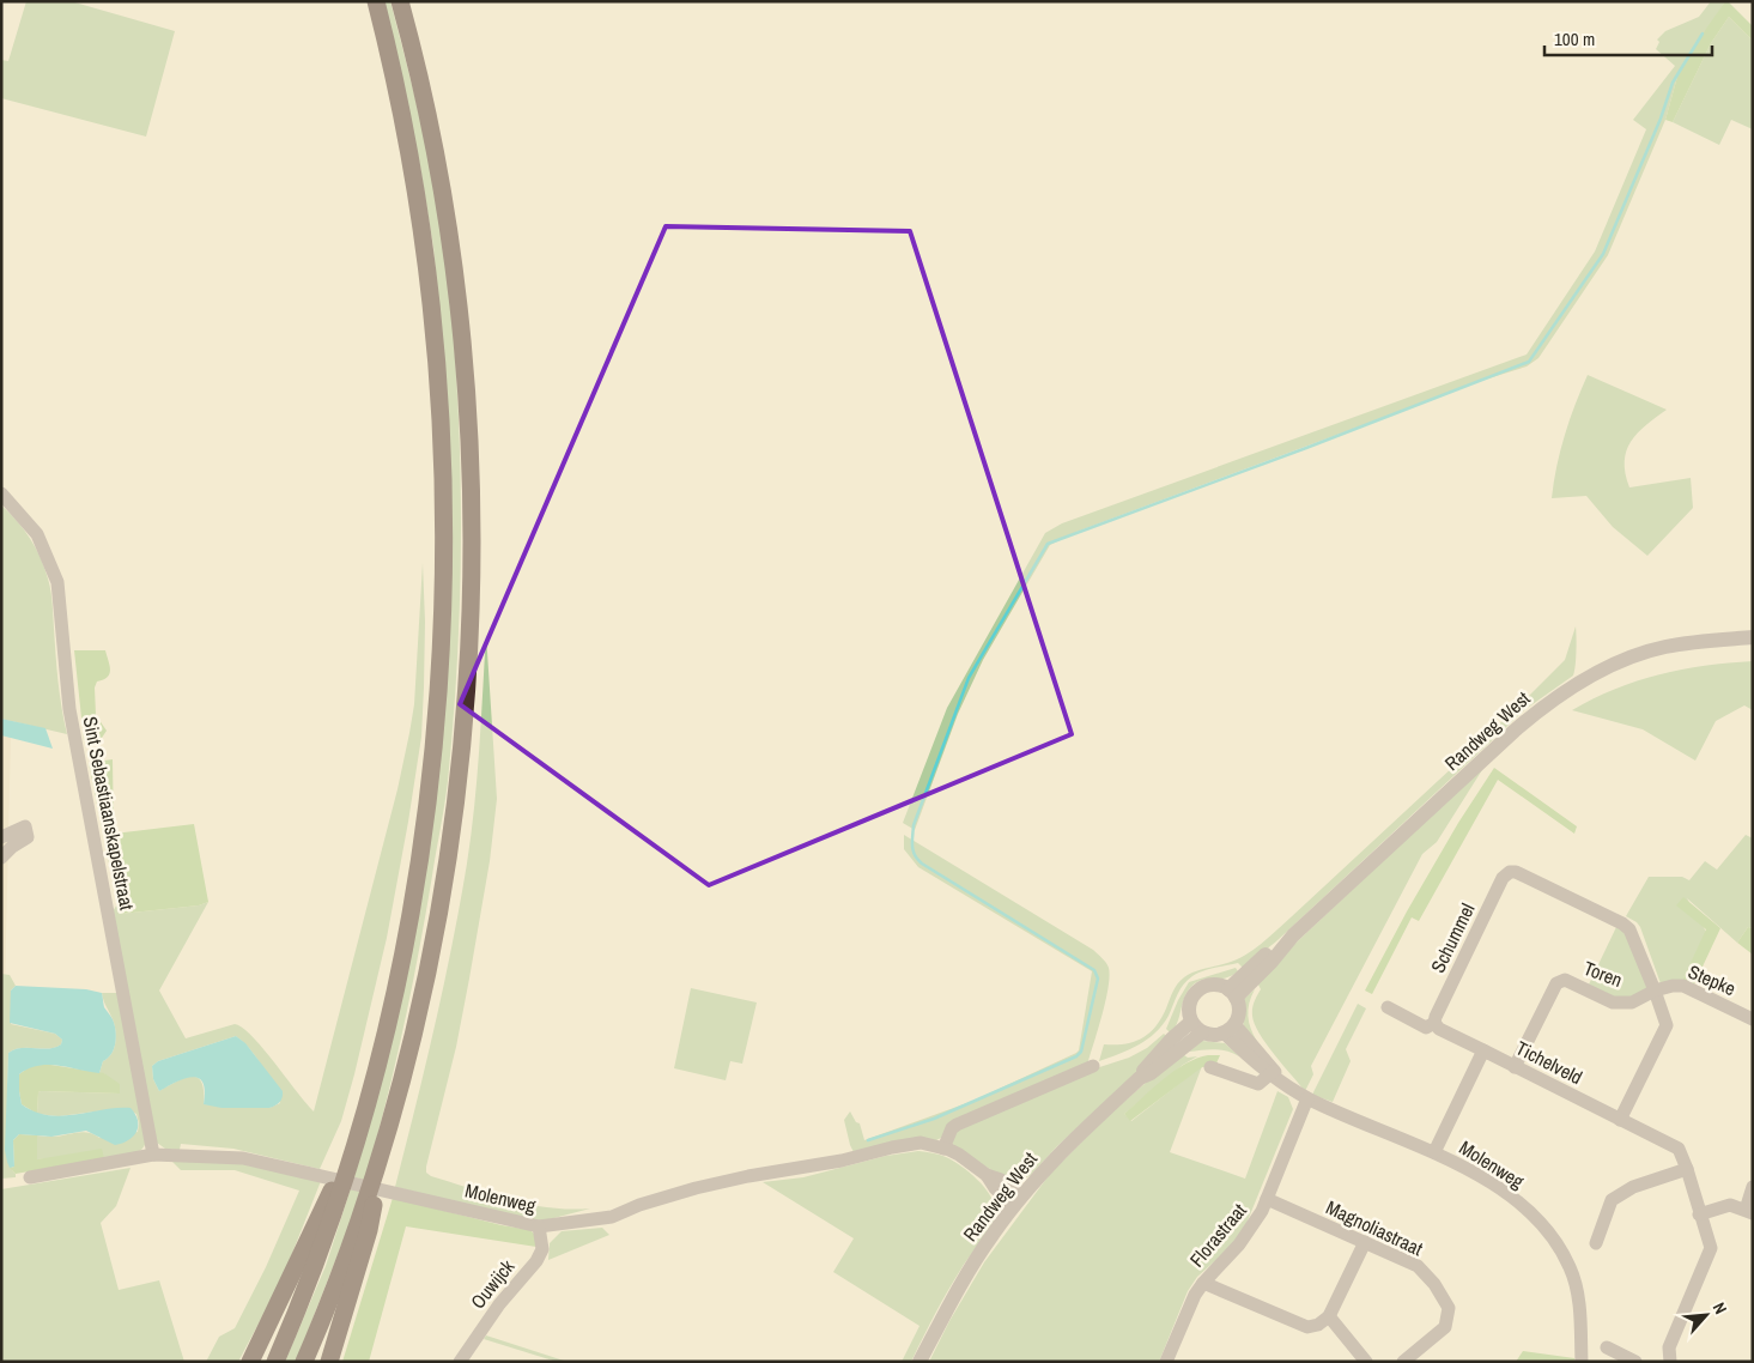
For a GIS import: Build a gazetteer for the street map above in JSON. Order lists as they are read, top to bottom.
{
  "streets": {
    "street": [
      "Randweg West",
      "Sint Sebastiaanskapelstraat",
      "Schummel",
      "Toren",
      "Stepke",
      "Tichelveld",
      "Molenweg",
      "Magnoliastraat",
      "Florastraat",
      "Ouwijck"
    ]
  },
  "crossings": [
    ["Randweg West", "Molenweg"],
    ["Sint Sebastiaanskapelstraat", "Molenweg"],
    ["Schummel", "Toren"],
    ["Toren", "Stepke"],
    ["Toren", "Tichelveld"],
    ["Molenweg", "Florastraat"],
    ["Molenweg", "Ouwijck"],
    ["Magnoliastraat", "Florastraat"]
  ],
  "scale_bar": "100 m",
  "north": "top right"
}
